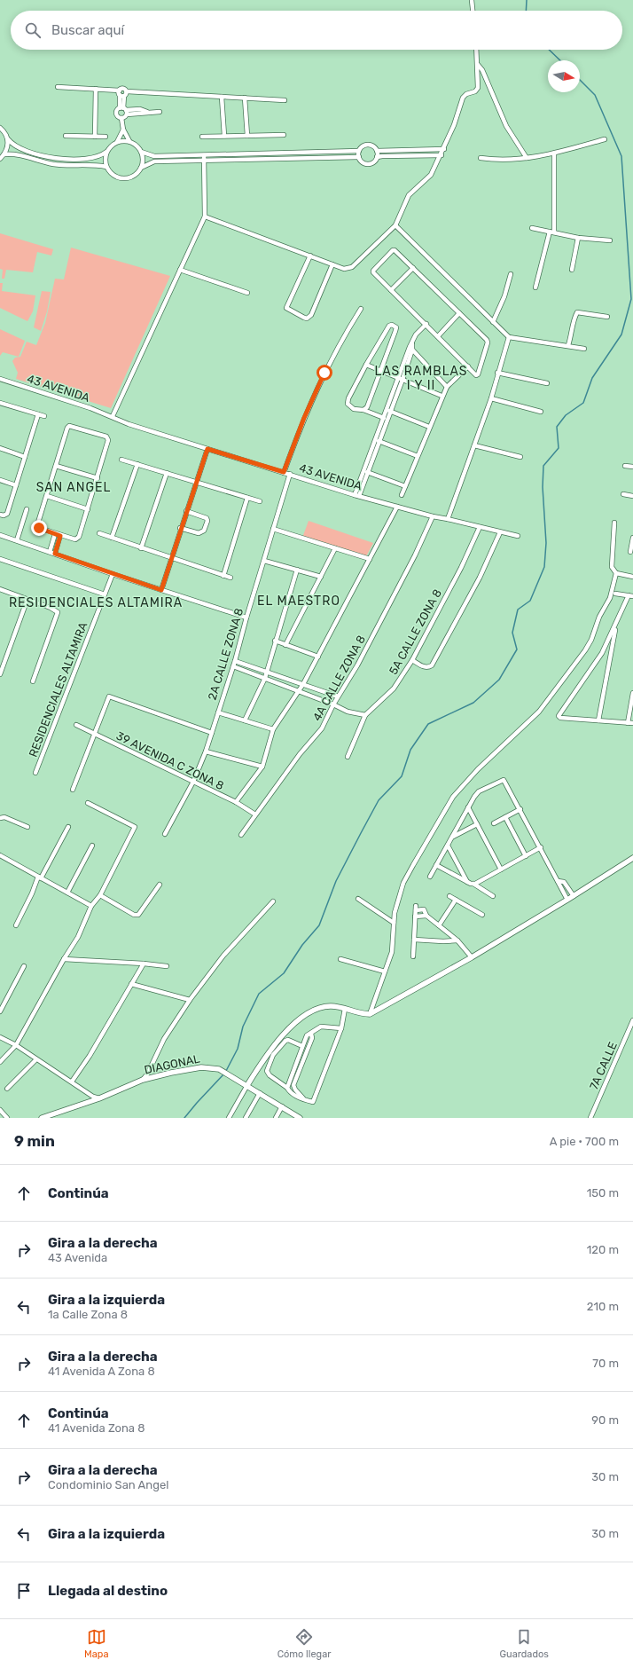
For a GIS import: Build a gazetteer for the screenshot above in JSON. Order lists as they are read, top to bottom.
{
  "streets": {
    "street": [
      "43 AVENIDA",
      "5A CALLE ZONA 8",
      "2A CALLE ZONA 8",
      "4A CALLE ZONA 8",
      "RESIDENCIALES ALTAMIRA",
      "39 AVENIDA C ZONA 8",
      "DIAGONAL",
      "7A CALLE"
    ]
  },
  "crossings": [
    ["43 AVENIDA", "5A CALLE ZONA 8"],
    ["43 AVENIDA", "2A CALLE ZONA 8"],
    ["43 AVENIDA", "4A CALLE ZONA 8"],
    ["2A CALLE ZONA 8", "39 AVENIDA C ZONA 8"],
    ["4A CALLE ZONA 8", "39 AVENIDA C ZONA 8"]
  ],
  "districts": [
    "LAS RAMBLAS I Y II",
    "SAN ANGEL",
    "EL MAESTRO",
    "RESIDENCIALES ALTAMIRA"
  ],
  "north": "right",
  "page": {
    "search": "Buscar aquí",
    "heading": ["9 min", "A pie · 700 m"],
    "list": [
      ["Continúa", "150 m"],
      ["Gira a la derecha", "43 Avenida", "120 m"],
      ["Gira a la izquierda", "1a Calle Zona 8", "210 m"],
      ["Gira a la derecha", "41 Avenida A Zona 8", "70 m"],
      ["Continúa", "41 Avenida Zona 8", "90 m"],
      ["Gira a la derecha", "Condominio San Angel", "30 m"],
      ["Gira a la izquierda", "30 m"],
      "Llegada al destino"
    ],
    "nav": ["Mapa", "Cómo llegar", "Guardados"]
  }
}
